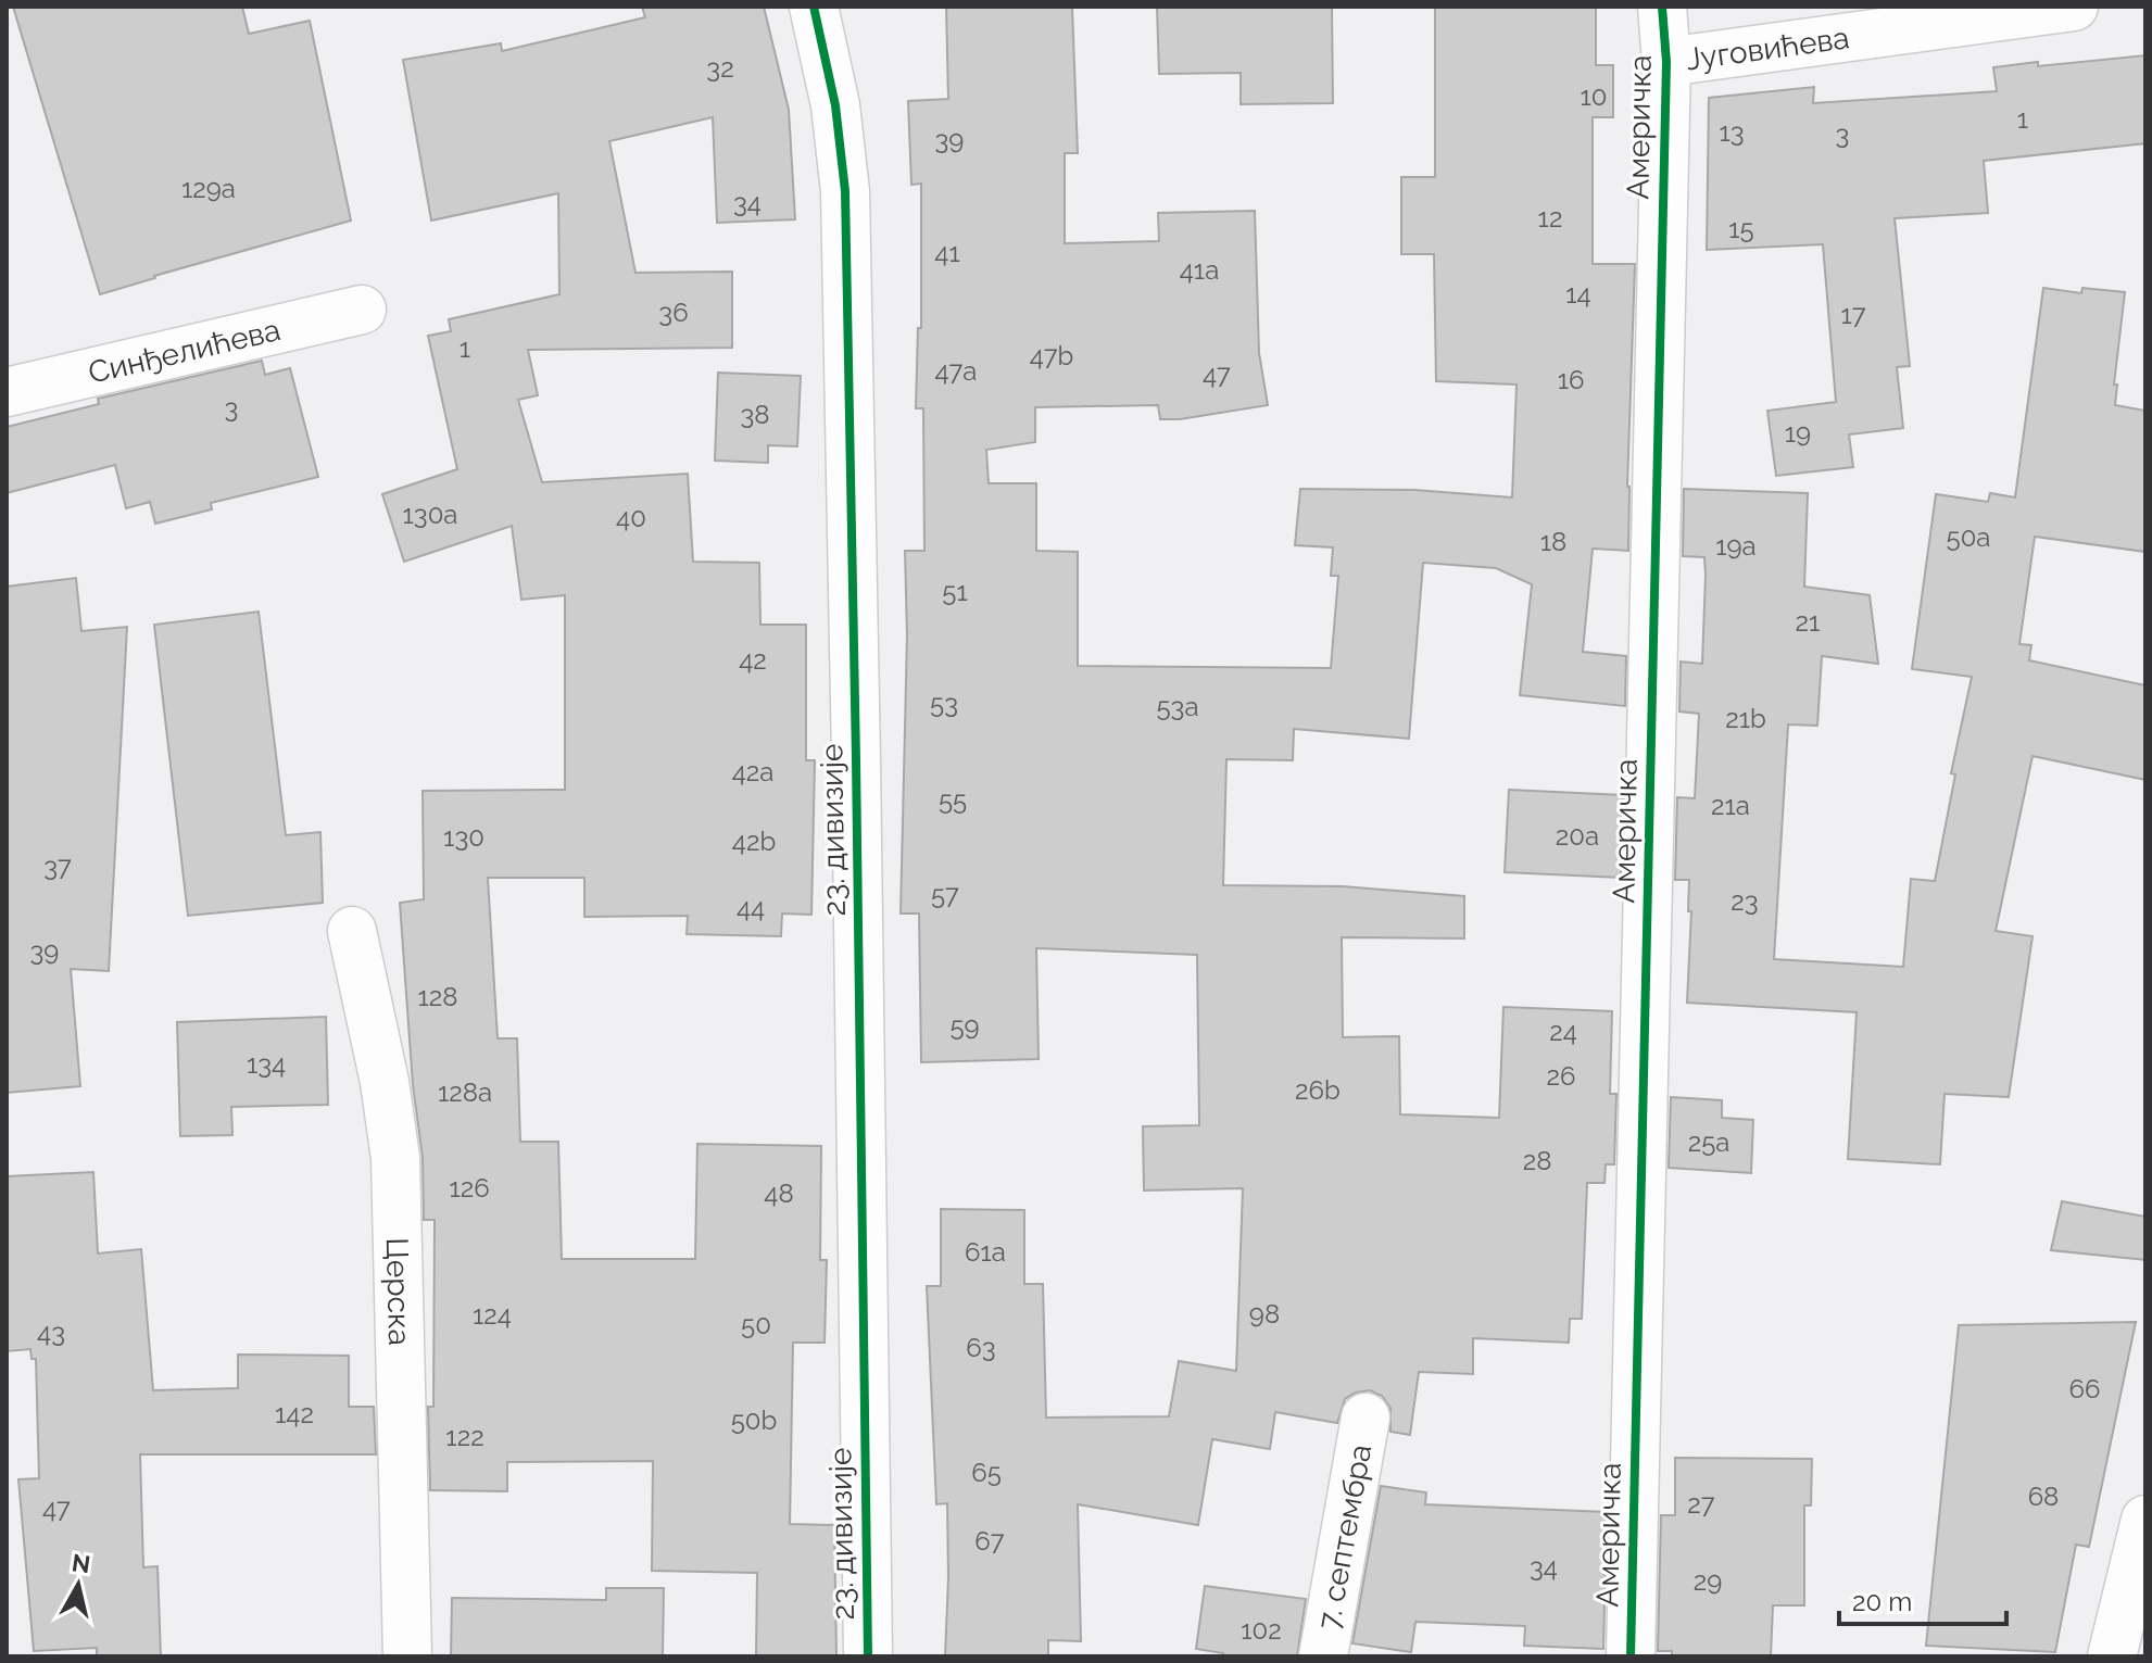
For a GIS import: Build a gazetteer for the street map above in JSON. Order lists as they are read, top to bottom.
{
  "streets": {
    "street": [
      "Југовићева",
      "Америчка",
      "Синђелићева",
      "23. дивизије",
      "Церска",
      "7. септембра"
    ]
  },
  "crossings": [
    ["Југовићева", "Америчка"]
  ],
  "house_numbers": [
    "32",
    "10",
    "1",
    "13",
    "3",
    "39",
    "129a",
    "34",
    "12",
    "15",
    "41",
    "41a",
    "14",
    "36",
    "17",
    "1",
    "47b",
    "47a",
    "47",
    "16",
    "3",
    "38",
    "19",
    "130a",
    "40",
    "50a",
    "18",
    "19a",
    "51",
    "21",
    "42",
    "53",
    "53a",
    "21b",
    "42a",
    "55",
    "21a",
    "20a",
    "130",
    "42b",
    "37",
    "57",
    "23",
    "44",
    "39",
    "128",
    "59",
    "24",
    "134",
    "26",
    "26b",
    "128a",
    "25a",
    "28",
    "126",
    "48",
    "61a",
    "98",
    "124",
    "50",
    "43",
    "63",
    "66",
    "142",
    "50b",
    "122",
    "65",
    "68",
    "27",
    "47",
    "67",
    "34",
    "29",
    "102"
  ],
  "scale_bar": "20 m",
  "north": "top"
}
